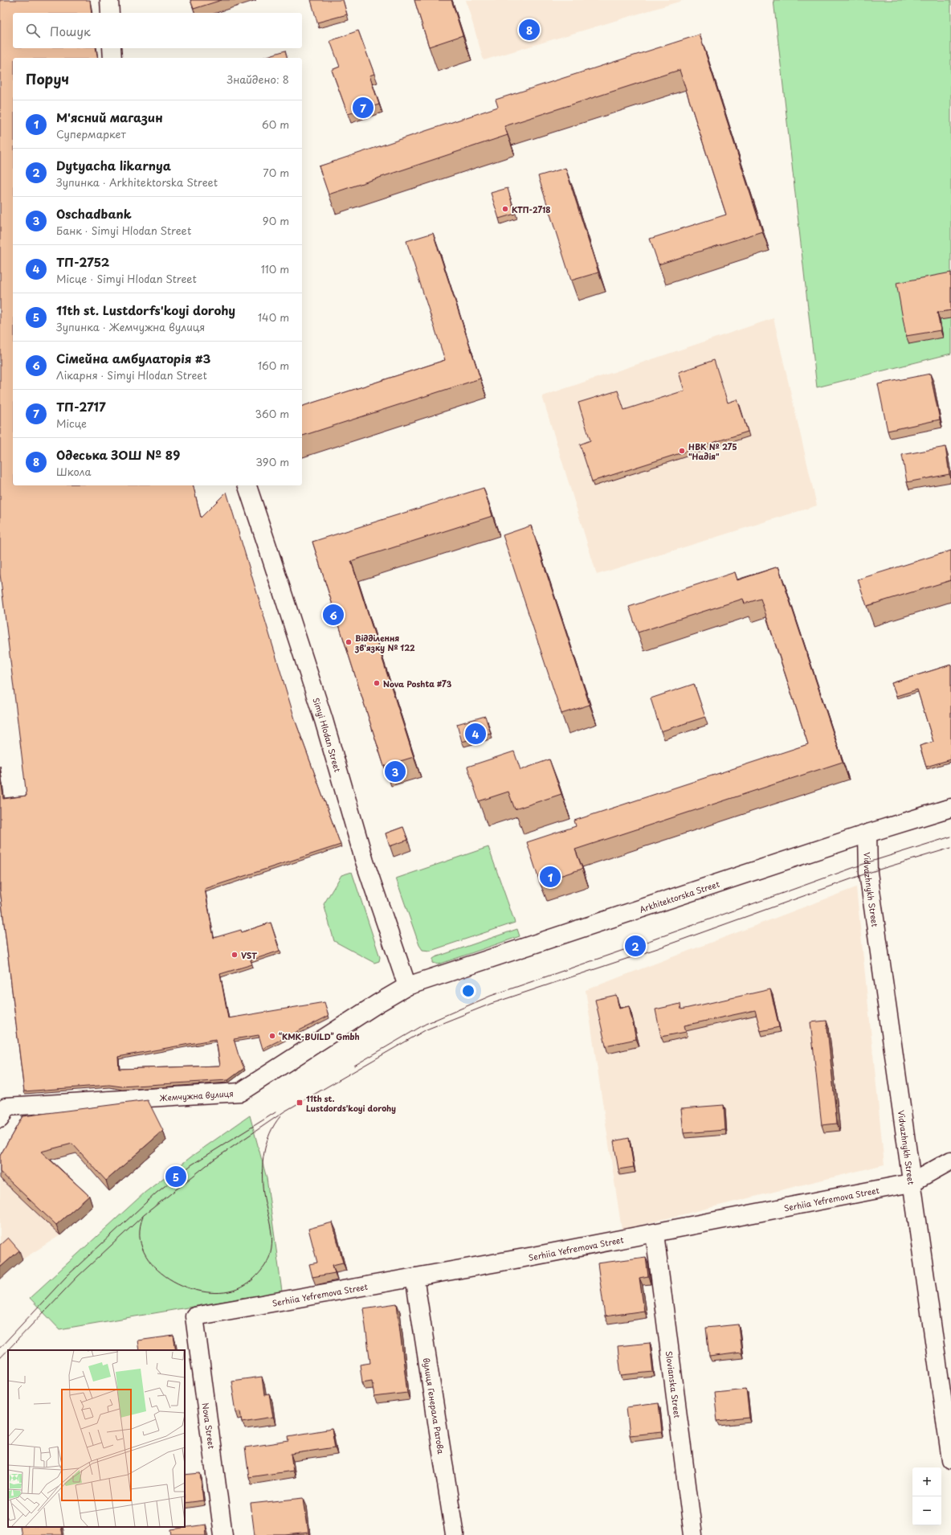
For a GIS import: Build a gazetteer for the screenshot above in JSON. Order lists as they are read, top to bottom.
{
  "streets": {
    "street": [
      "Simyi Hlodan Street",
      "Vidvazhnykh Street",
      "Arkhitektorska Street",
      "Жемчужна вулиця",
      "Serhiia Yefremova Street",
      "Slovianska Street",
      "вулиця Генерала Ратова",
      "Nova Street"
    ]
  },
  "crossings": [
    ["Simyi Hlodan Street", "Arkhitektorska Street"],
    ["Simyi Hlodan Street", "Жемчужна вулиця"],
    ["Vidvazhnykh Street", "Arkhitektorska Street"],
    ["Vidvazhnykh Street", "Serhiia Yefremova Street"],
    ["Arkhitektorska Street", "Жемчужна вулиця"],
    ["Serhiia Yefremova Street", "Slovianska Street"],
    ["Serhiia Yefremova Street", "вулиця Генерала Ратова"],
    ["Serhiia Yefremova Street", "Nova Street"]
  ],
  "places": {
    "other": [
      "КТП-2718",
      "НВК № 275 \"Надія\"",
      "Відділення зв'язку № 122",
      "Nova Poshta #73",
      "VST",
      "“KMK-BUILD” Gmbh"
    ],
    "transit": ["11th st. Lustdords'koyi dorohy"]
  },
  "page": {
    "search": "Пошук",
    "pins": [
      "8",
      "7",
      "6",
      "4",
      "3",
      "1",
      "2",
      "5"
    ],
    "heading": ["Поруч", "Знайдено: 8"],
    "list": [
      {
        "mark": "1",
        "name": "М'ясний магазин",
        "note": "Супермаркет",
        "value": "60 m"
      },
      {
        "mark": "2",
        "name": "Dytyacha likarnya",
        "note": "Зупинка · Arkhitektorska Street",
        "value": "70 m"
      },
      {
        "mark": "3",
        "name": "Oschadbank",
        "note": "Банк · Simyi Hlodan Street",
        "value": "90 m"
      },
      {
        "mark": "4",
        "name": "ТП-2752",
        "note": "Місце · Simyi Hlodan Street",
        "value": "110 m"
      },
      {
        "mark": "5",
        "name": "11th st. Lustdorfs'koyi dorohy",
        "note": "Зупинка · Жемчужна вулиця",
        "value": "140 m"
      },
      {
        "mark": "6",
        "name": "Сімейна амбулаторія #3",
        "note": "Лікарня · Simyi Hlodan Street",
        "value": "160 m"
      },
      {
        "mark": "7",
        "name": "ТП-2717",
        "note": "Місце",
        "value": "360 m"
      },
      {
        "mark": "8",
        "name": "Одеська ЗОШ № 89",
        "note": "Школа",
        "value": "390 m"
      }
    ],
    "map_buttons": ["+", "−"]
  }
}
